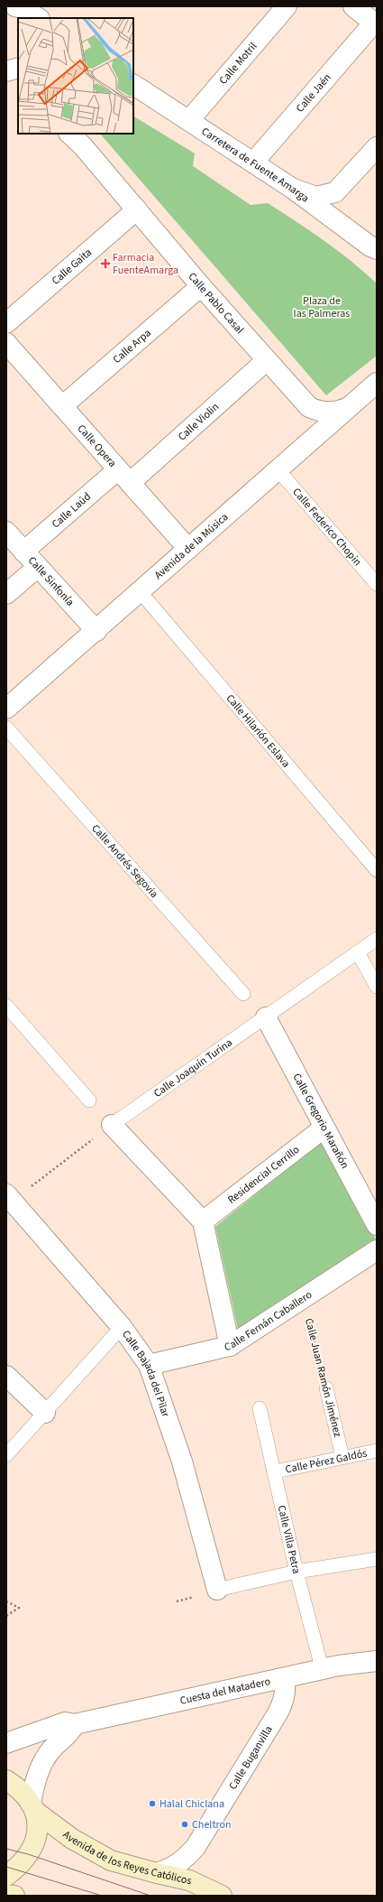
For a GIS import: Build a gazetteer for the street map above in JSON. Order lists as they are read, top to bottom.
{
  "streets": {
    "main road": ["Avenida de los Reyes Católicos"],
    "street": [
      "Calle Motril",
      "Calle Jaén",
      "Carretera de Fuente Amarga",
      "Calle Gaita",
      "Calle Pablo Casal",
      "Calle Arpa",
      "Calle Violin",
      "Calle Opera",
      "Calle Laúd",
      "Avenida de la Música",
      "Calle Sinfonía",
      "Calle Gregorio Marañón",
      "Residencial Cerrillo",
      "Calle Fernán Caballero",
      "Calle Bajada del Pilar",
      "Cuesta del Matadero",
      "Calle Buganvilla"
    ],
    "lane": [
      "Calle Federico Chopin",
      "Calle Hilarión Eslava",
      "Calle Andrés Segovia",
      "Calle Joaquín Turina",
      "Calle Juan Ramón Jiménez",
      "Calle Pérez Galdós",
      "Calle Villa Petra"
    ]
  },
  "crossings": [
    ["Calle Motril", "Carretera de Fuente Amarga"],
    ["Calle Jaén", "Carretera de Fuente Amarga"],
    ["Calle Gaita", "Calle Pablo Casal"],
    ["Calle Pablo Casal", "Calle Arpa"],
    ["Calle Pablo Casal", "Calle Violin"],
    ["Calle Pablo Casal", "Avenida de la Música"],
    ["Calle Arpa", "Calle Opera"],
    ["Calle Violin", "Calle Opera"],
    ["Calle Violin", "Calle Laúd"],
    ["Calle Opera", "Calle Laúd"],
    ["Calle Opera", "Avenida de la Música"],
    ["Calle Laúd", "Calle Sinfonía"],
    ["Calle Federico Chopin", "Avenida de la Música"],
    ["Avenida de la Música", "Calle Sinfonía"],
    ["Avenida de la Música", "Calle Hilarión Eslava"],
    ["Calle Joaquín Turina", "Calle Gregorio Marañón"],
    ["Calle Gregorio Marañón", "Residencial Cerrillo"],
    ["Calle Fernán Caballero", "Calle Bajada del Pilar"],
    ["Calle Fernán Caballero", "Calle Juan Ramón Jiménez"],
    ["Calle Juan Ramón Jiménez", "Calle Pérez Galdós"],
    ["Calle Pérez Galdós", "Calle Villa Petra"],
    ["Calle Villa Petra", "Cuesta del Matadero"],
    ["Cuesta del Matadero", "Calle Buganvilla"],
    ["Calle Buganvilla", "Avenida de los Reyes Católicos"]
  ],
  "parks": ["Plaza de las Palmeras"],
  "places": {
    "health": ["Farmacia FuenteAmarga"],
    "other": ["Halal Chiclana", "Cheltron"]
  }
}
